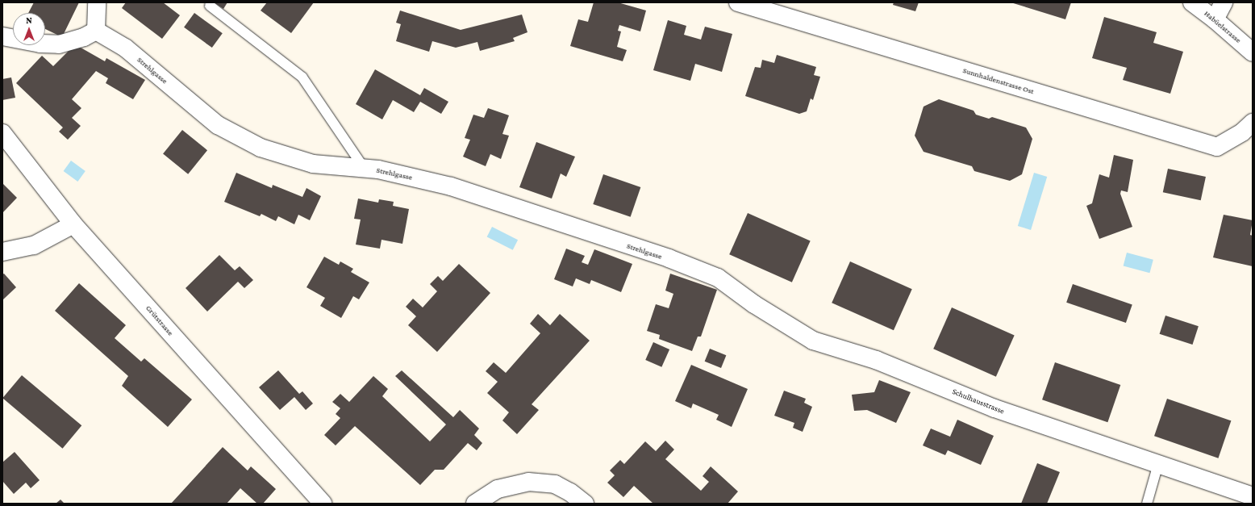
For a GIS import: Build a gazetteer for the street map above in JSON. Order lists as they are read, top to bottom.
{
  "streets": {
    "street": [
      "Habüelstrasse",
      "Strehlgasse",
      "Sunnhaldenstrasse Ost",
      "Grütstrasse",
      "Schulhausstrasse"
    ]
  },
  "crossings": [
    ["Strehlgasse", "Schulhausstrasse"]
  ],
  "north": "top"
}
